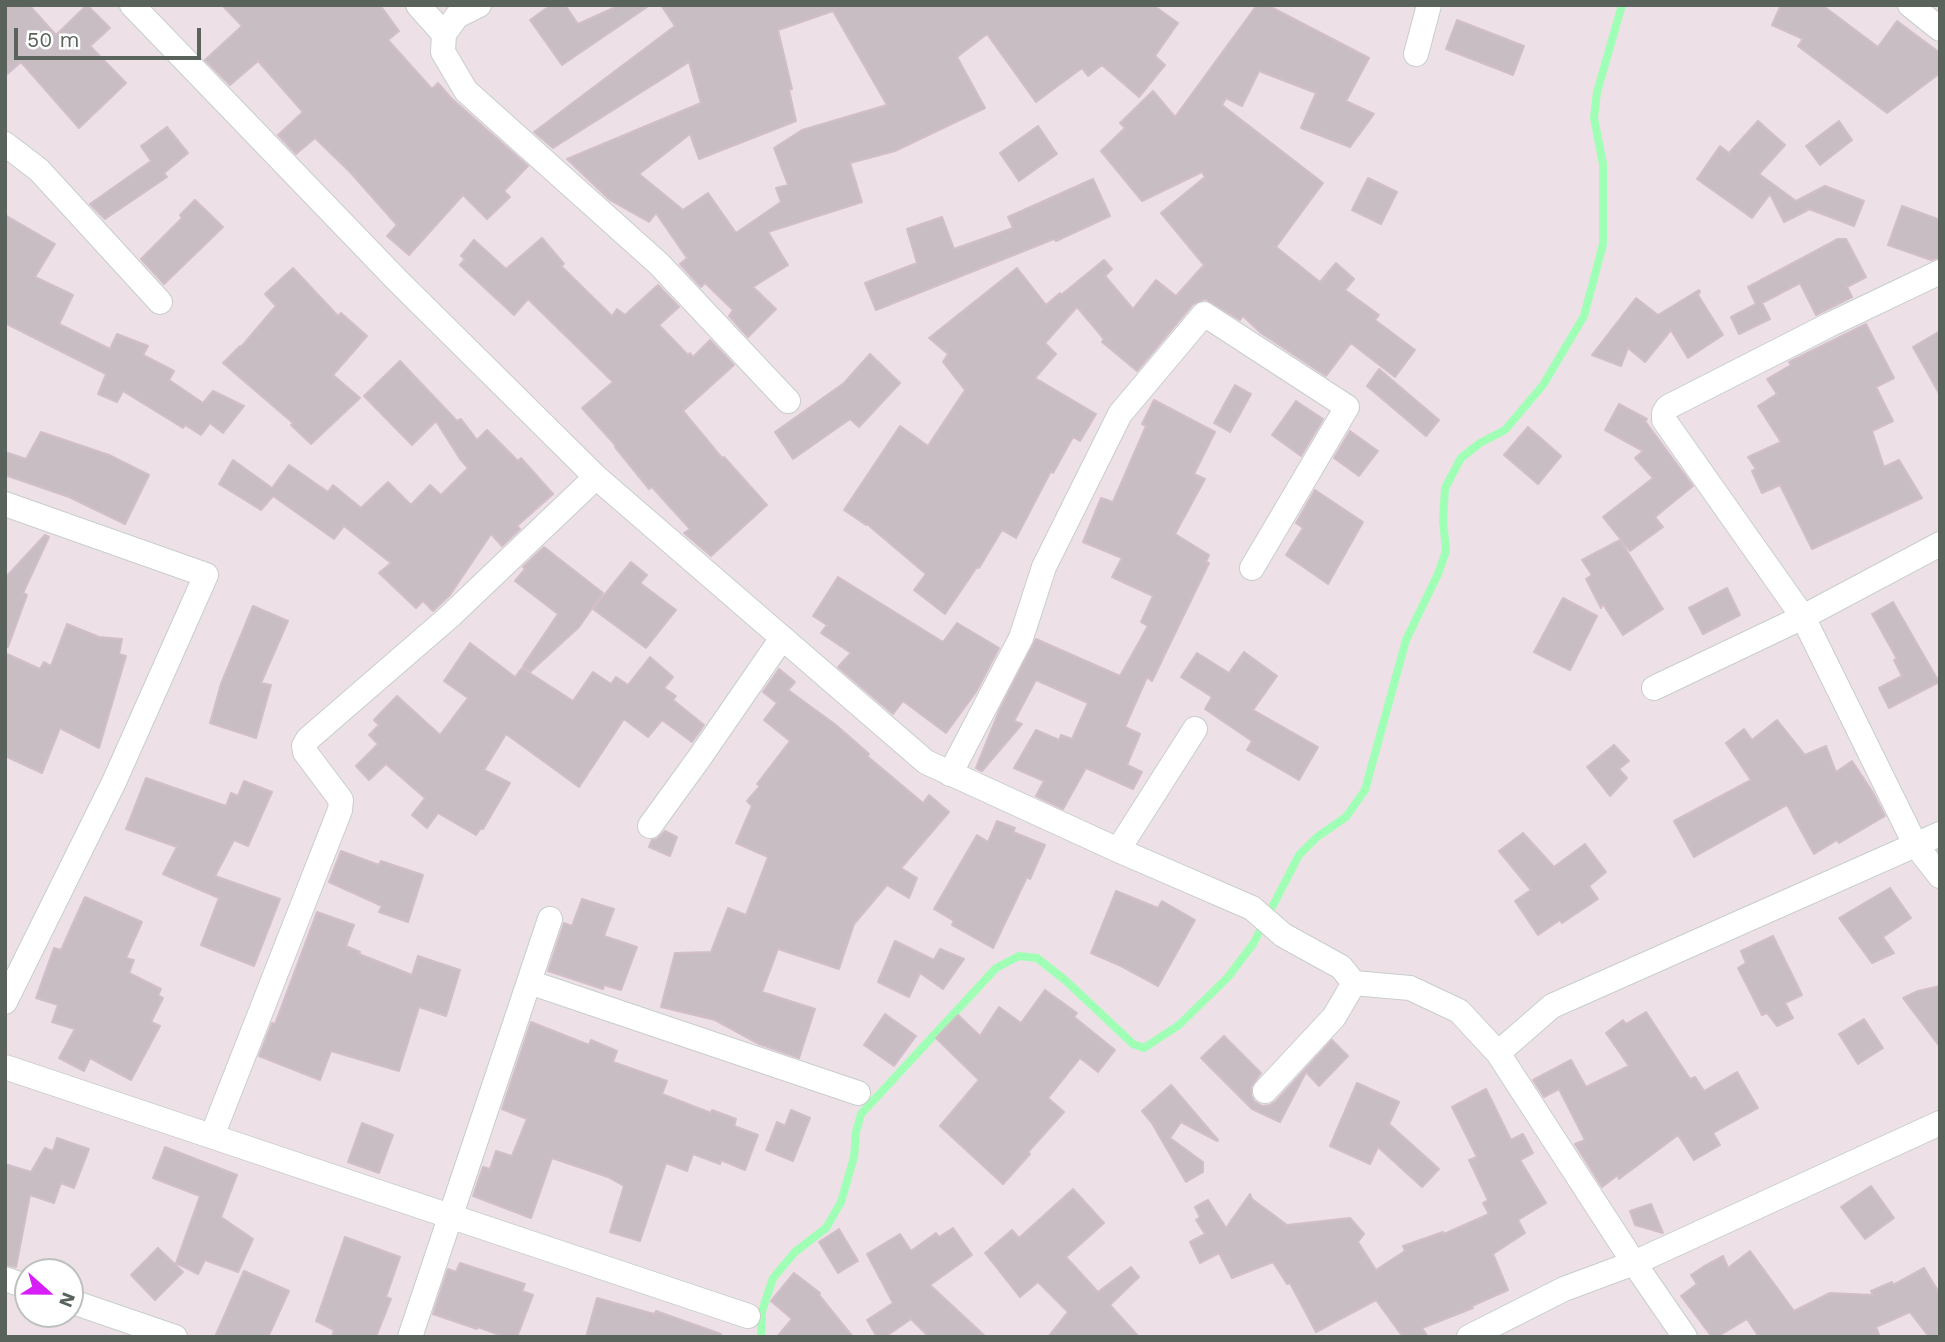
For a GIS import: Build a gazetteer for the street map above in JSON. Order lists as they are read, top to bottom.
{
  "scale_bar": "50 m",
  "north": "right"
}
